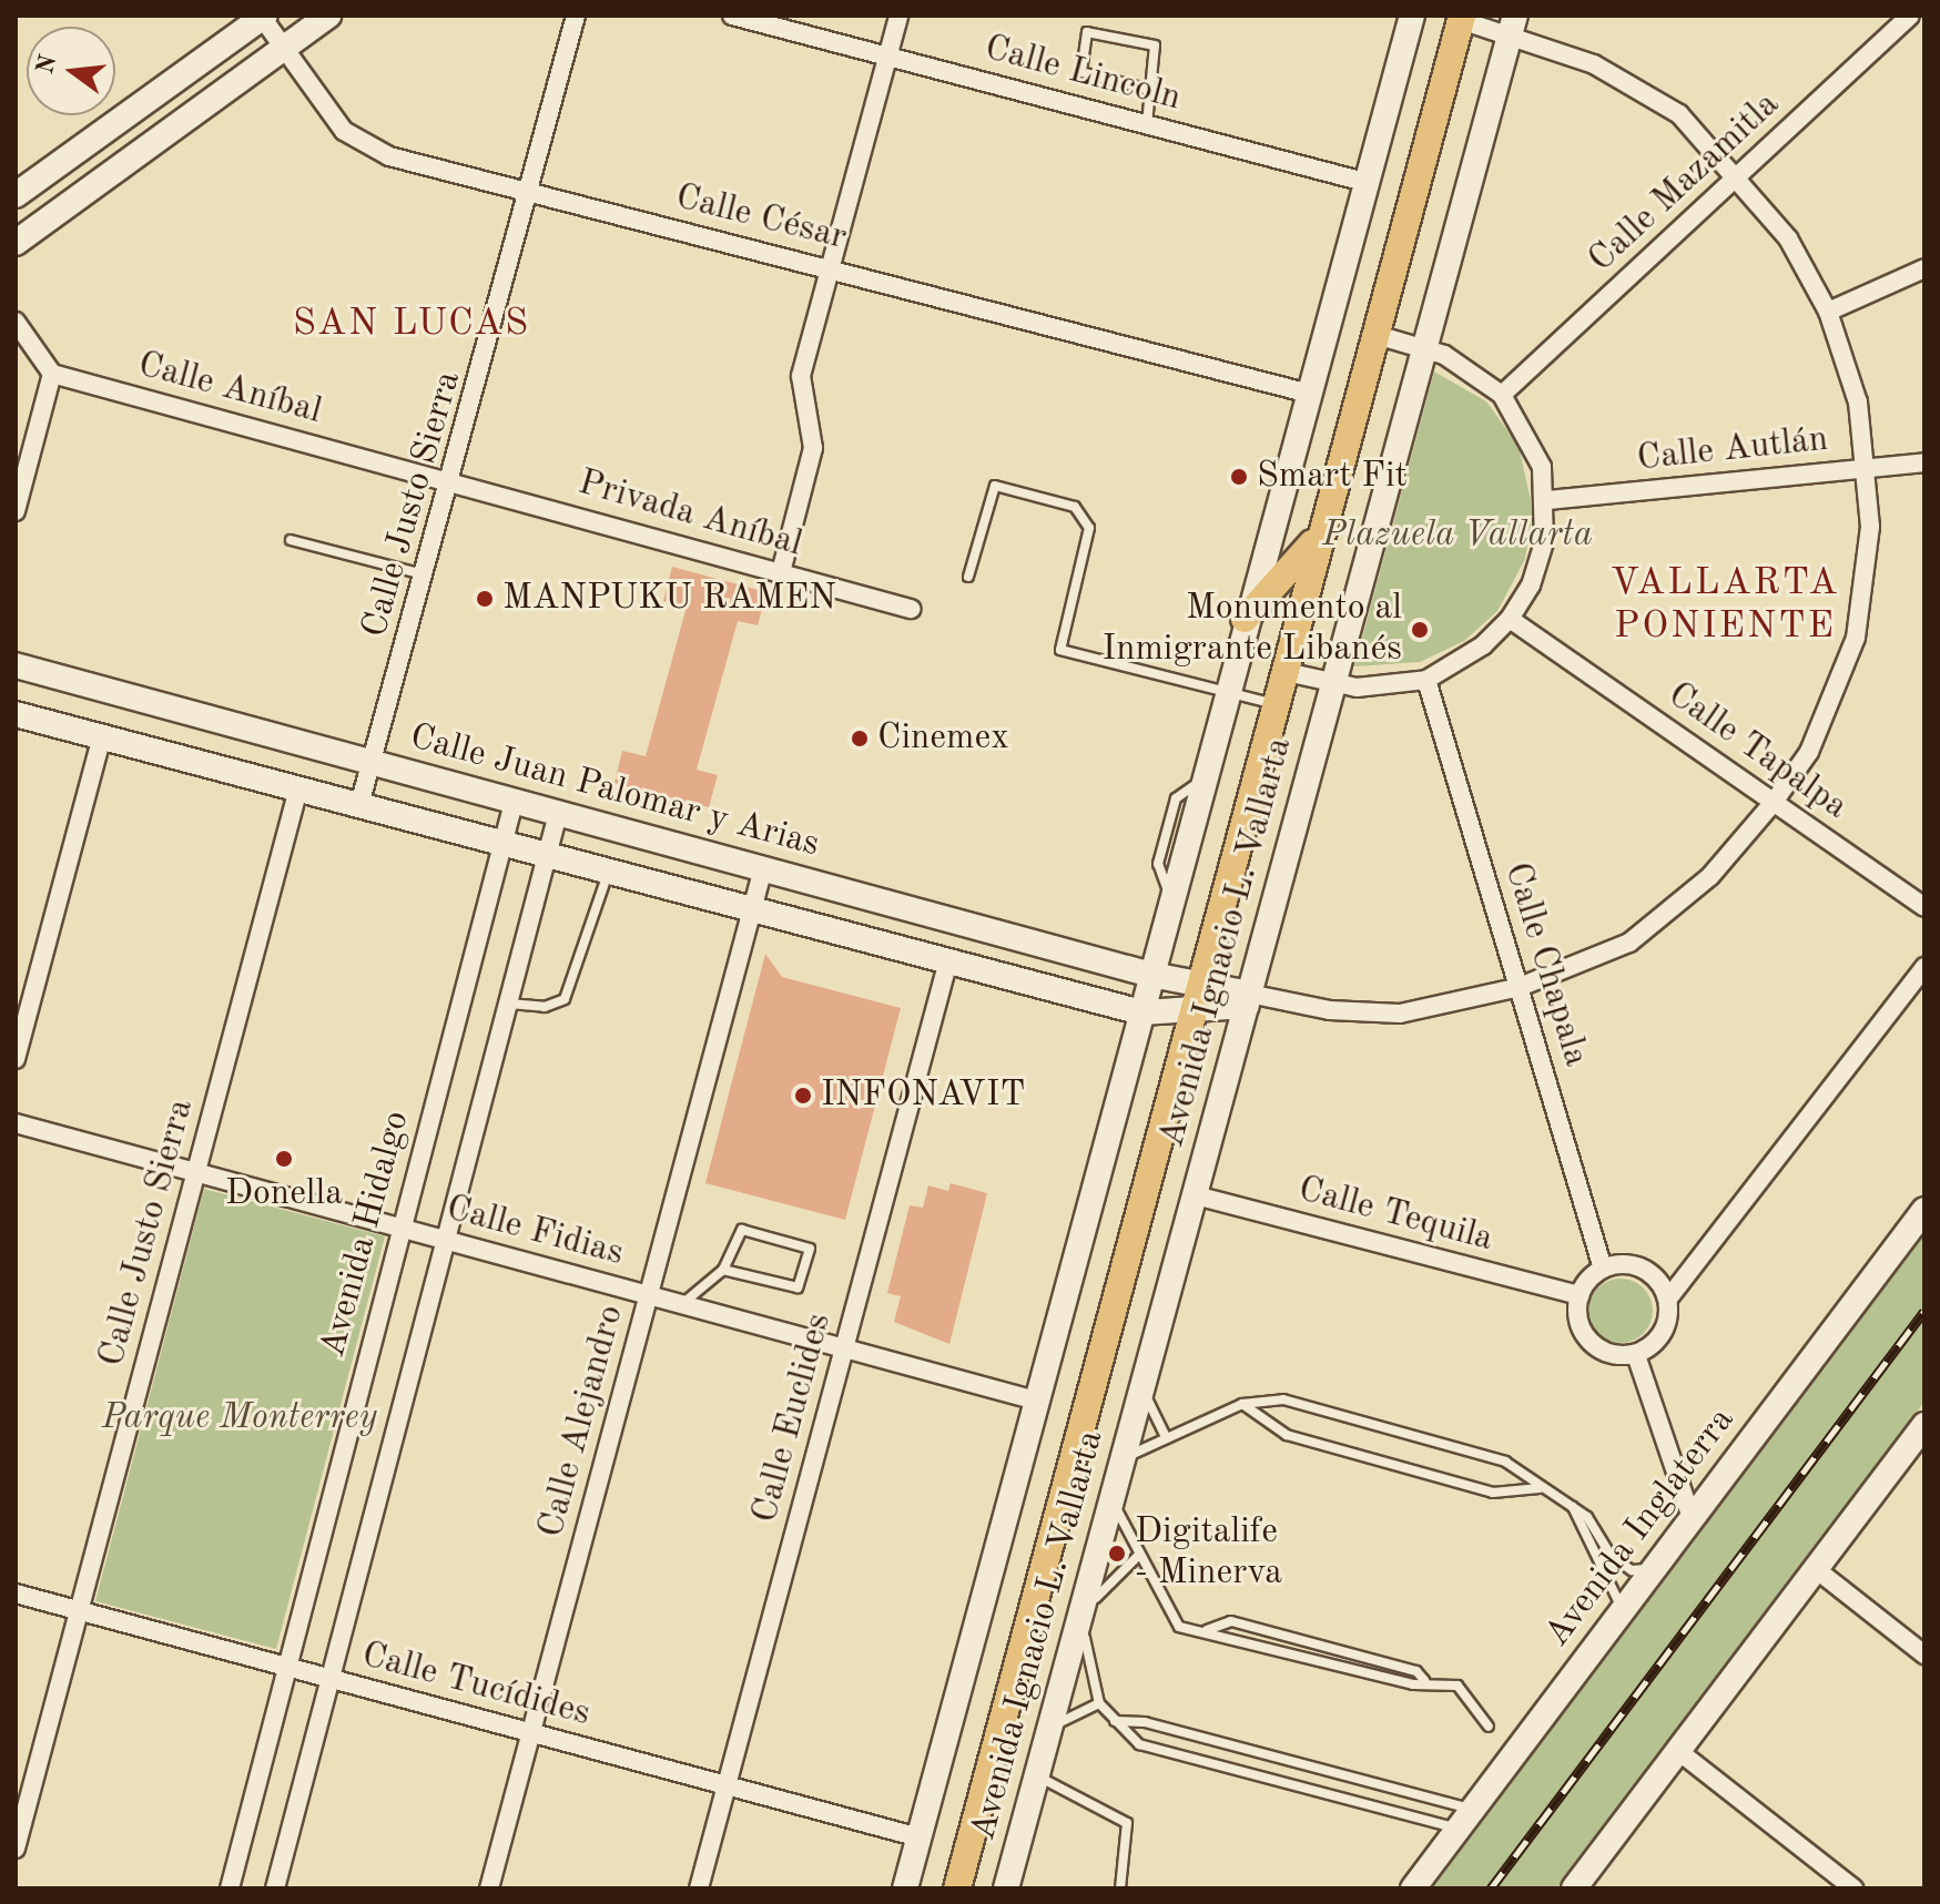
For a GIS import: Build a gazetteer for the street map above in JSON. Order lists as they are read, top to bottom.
{
  "streets": {
    "main road": ["Avenida Ignacio L. Vallarta"],
    "street": [
      "Calle Lincoln",
      "Calle Mazamitla",
      "Calle César",
      "Calle Aníbal",
      "Calle Autlán",
      "Calle Justo Sierra",
      "Privada Aníbal",
      "Calle Tapalpa",
      "Calle Juan Palomar y Arias",
      "Calle Chapala",
      "Calle Tequila",
      "Calle Fidias",
      "Avenida Hidalgo",
      "Calle Euclides",
      "Calle Alejandro",
      "Avenida Inglaterra",
      "Calle Tucídides"
    ]
  },
  "crossings": [
    ["Calle Lincoln", "Avenida Ignacio L. Vallarta"],
    ["Calle César", "Calle Justo Sierra"],
    ["Calle César", "Avenida Ignacio L. Vallarta"],
    ["Calle Aníbal", "Calle Justo Sierra"],
    ["Calle Aníbal", "Privada Aníbal"],
    ["Calle Justo Sierra", "Privada Aníbal"],
    ["Calle Justo Sierra", "Calle Juan Palomar y Arias"],
    ["Calle Justo Sierra", "Calle Fidias"],
    ["Calle Justo Sierra", "Calle Tucídides"],
    ["Calle Juan Palomar y Arias", "Avenida Ignacio L. Vallarta"],
    ["Calle Juan Palomar y Arias", "Avenida Hidalgo"],
    ["Calle Juan Palomar y Arias", "Calle Alejandro"],
    ["Avenida Ignacio L. Vallarta", "Calle Tequila"],
    ["Avenida Ignacio L. Vallarta", "Calle Fidias"],
    ["Avenida Ignacio L. Vallarta", "Calle Tucídides"],
    ["Calle Chapala", "Calle Tequila"],
    ["Calle Fidias", "Avenida Hidalgo"],
    ["Calle Fidias", "Calle Euclides"],
    ["Calle Fidias", "Calle Alejandro"],
    ["Avenida Hidalgo", "Calle Tucídides"],
    ["Calle Euclides", "Calle Tucídides"],
    ["Calle Alejandro", "Calle Tucídides"]
  ],
  "districts": ["SAN LUCAS", "VALLARTA PONIENTE"],
  "parks": ["Plazuela Vallarta", "Parque Monterrey"],
  "places": [
    "Smart Fit",
    "MANPUKU RAMEN",
    "Monumento al Inmigrante Libanés",
    "Cinemex",
    "INFONAVIT",
    "Donella",
    "Digitalife - Minerva"
  ],
  "north": "left"
}
